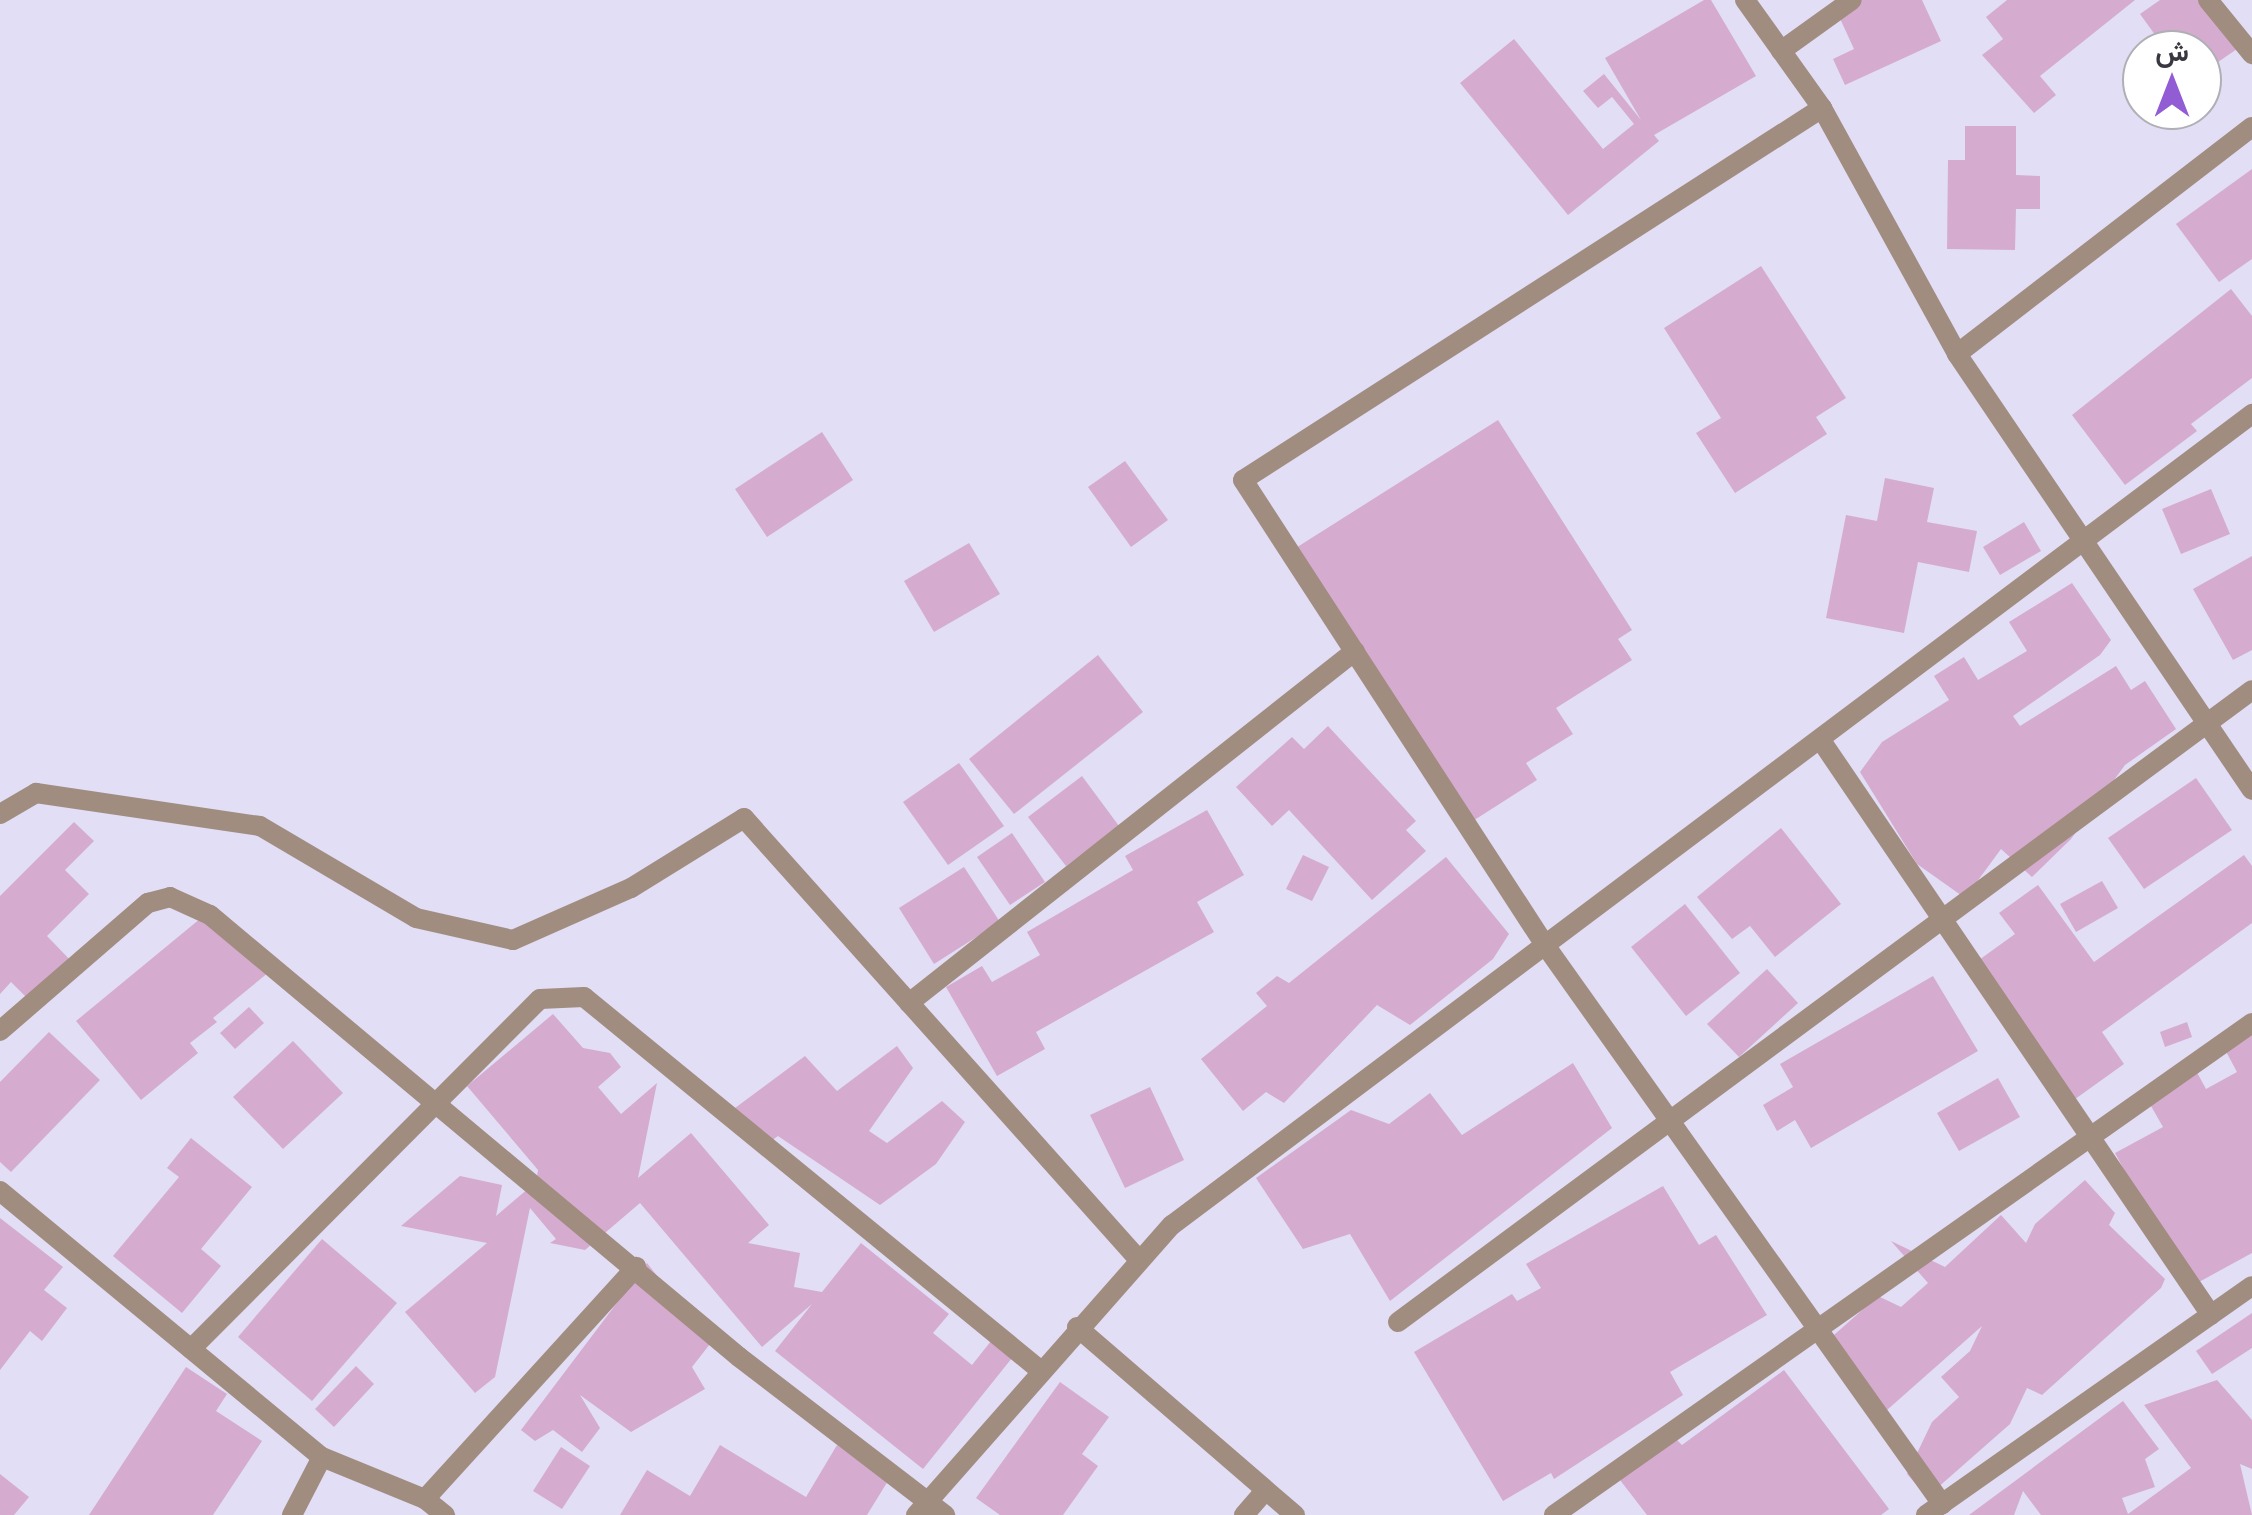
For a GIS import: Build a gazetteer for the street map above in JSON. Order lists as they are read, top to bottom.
{
  "north": "top"
}
